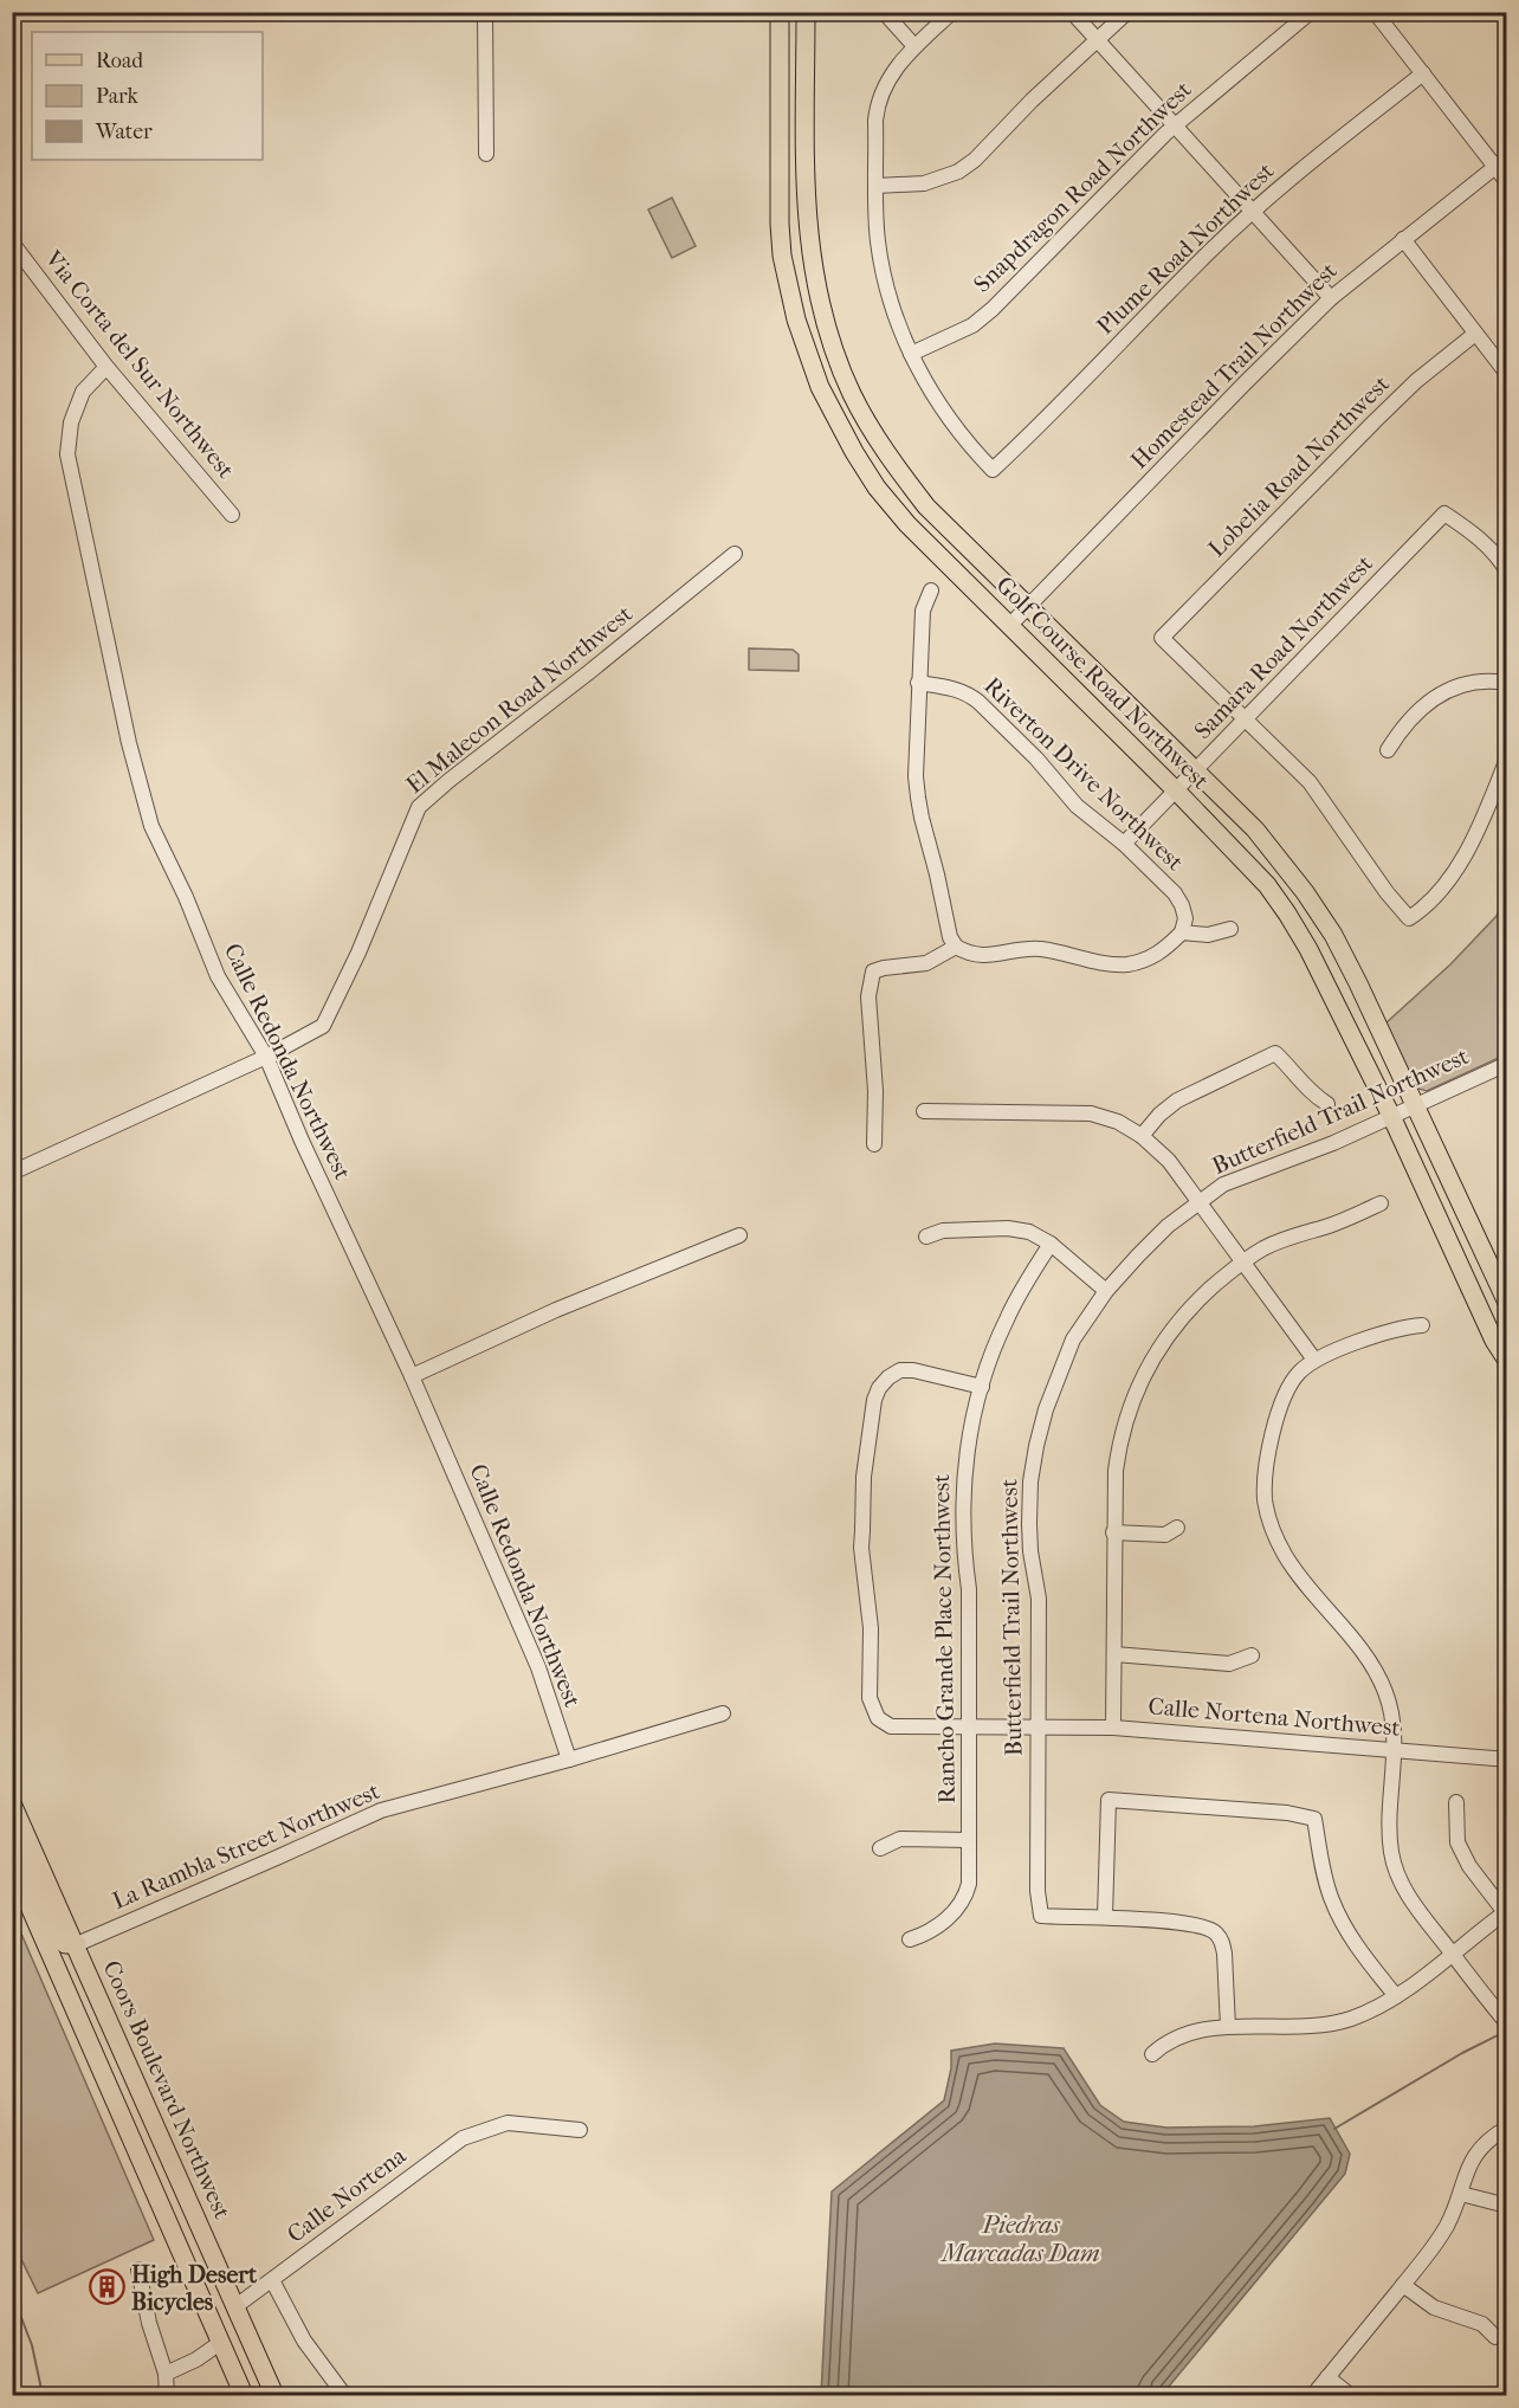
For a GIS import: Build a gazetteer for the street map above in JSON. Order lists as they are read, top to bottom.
{
  "streets": {
    "main road": ["Golf Course Road Northwest", "Coors Boulevard Northwest"],
    "street": [
      "Snapdragon Road Northwest",
      "Plume Road Northwest",
      "Via Corta del Sur Northwest",
      "Homestead Trail Northwest",
      "Lobelia Road Northwest",
      "Samara Road Northwest",
      "El Malecon Road Northwest",
      "Riverton Drive Northwest",
      "Calle Redonda Northwest",
      "Butterfield Trail Northwest",
      "Rancho Grande Place Northwest",
      "Calle Nortena Northwest",
      "La Rambla Street Northwest",
      "Calle Nortena"
    ]
  },
  "crossings": [
    ["Snapdragon Road Northwest", "Plume Road Northwest"],
    ["Via Corta del Sur Northwest", "Calle Redonda Northwest"],
    ["Homestead Trail Northwest", "Golf Course Road Northwest"],
    ["Lobelia Road Northwest", "Samara Road Northwest"],
    ["Samara Road Northwest", "Golf Course Road Northwest"],
    ["Samara Road Northwest", "Riverton Drive Northwest"],
    ["Golf Course Road Northwest", "Butterfield Trail Northwest"],
    ["El Malecon Road Northwest", "Calle Redonda Northwest"],
    ["Calle Redonda Northwest", "La Rambla Street Northwest"],
    ["Butterfield Trail Northwest", "Calle Nortena Northwest"],
    ["Rancho Grande Place Northwest", "Calle Nortena Northwest"],
    ["La Rambla Street Northwest", "Coors Boulevard Northwest"],
    ["Coors Boulevard Northwest", "Calle Nortena"]
  ],
  "water": ["Piedras Marcadas Dam"],
  "places": {
    "building": ["High Desert Bicycles"]
  },
  "legend": ["Road", "Park", "Water"]
}
